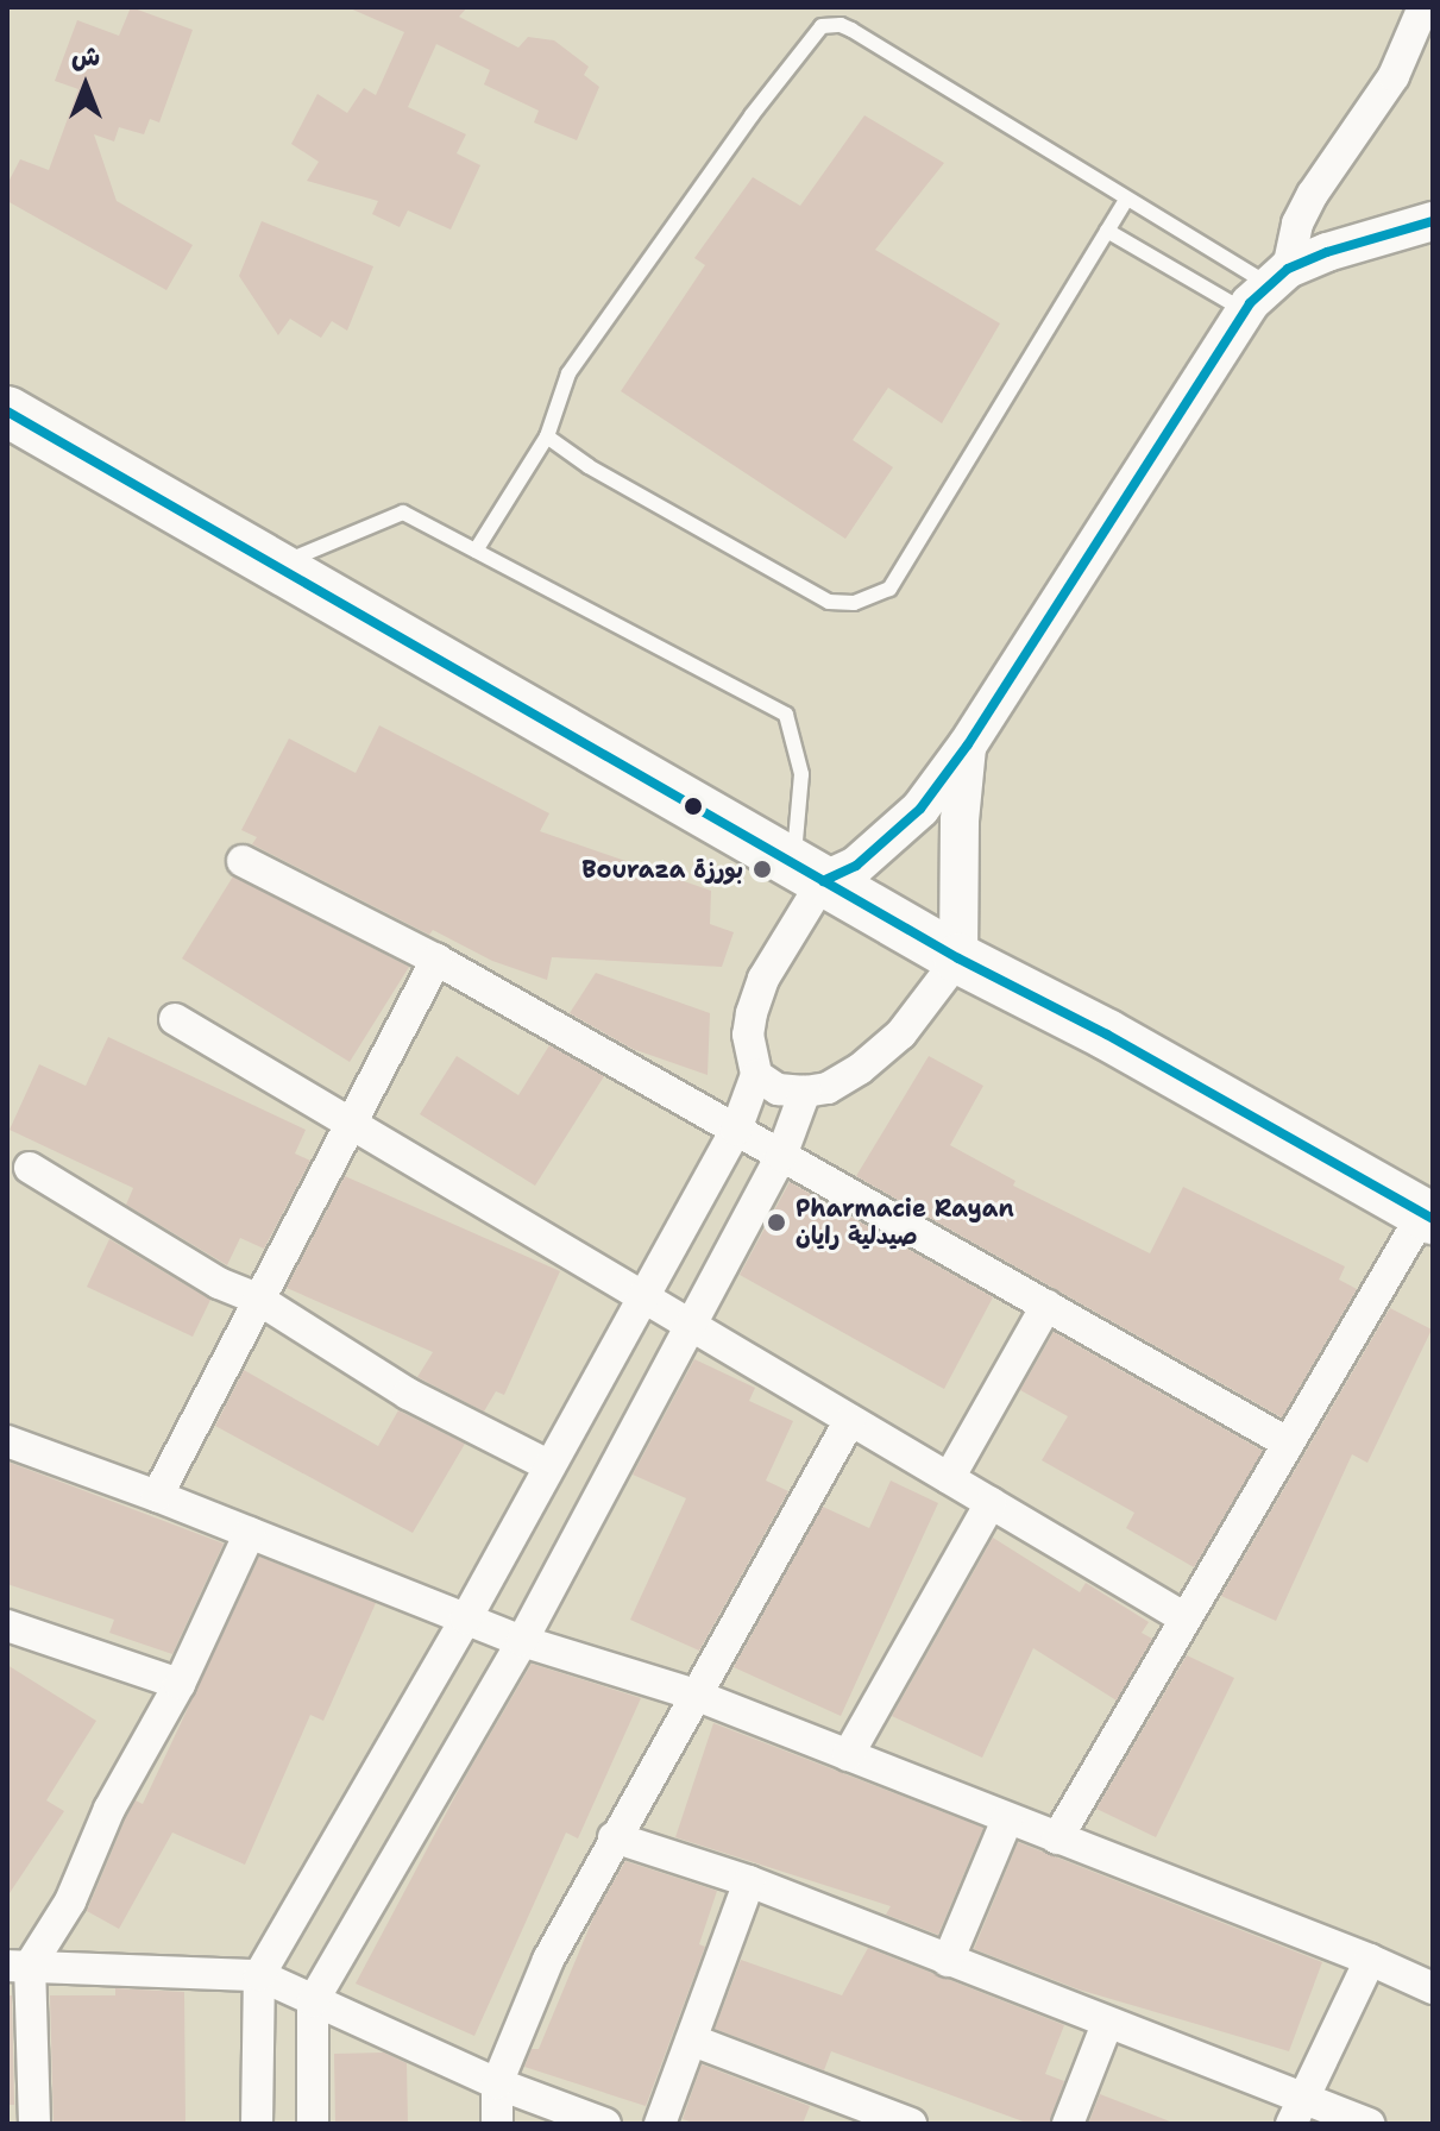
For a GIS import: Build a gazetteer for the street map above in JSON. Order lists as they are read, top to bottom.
{
  "places": ["Bouraza بورزة", "Pharmacie Rayan صيدلية رايان"],
  "north": "top"
}
